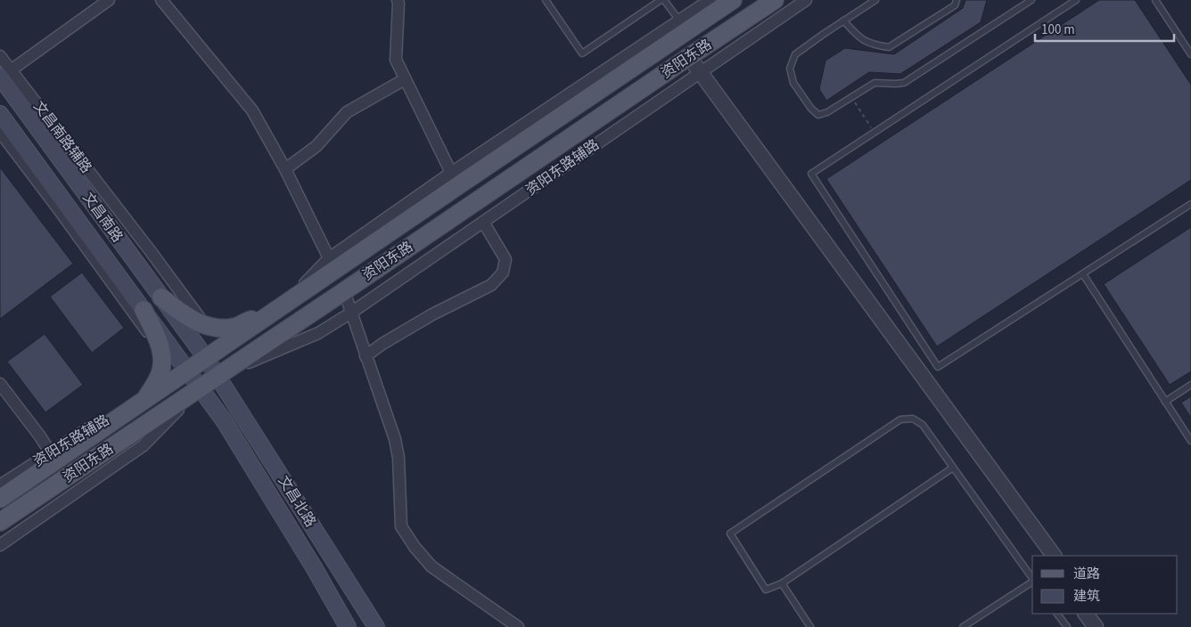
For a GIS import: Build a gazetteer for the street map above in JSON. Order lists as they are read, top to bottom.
{
  "streets": {
    "main road": ["资阳东路", "文昌南路", "文昌北路"],
    "street": ["文昌南路辅路", "资阳东路辅路"]
  },
  "crossings": [
    ["资阳东路", "资阳东路辅路"],
    ["资阳东路", "文昌南路"],
    ["资阳东路", "文昌北路"],
    ["文昌南路辅路", "文昌南路"],
    ["资阳东路辅路", "文昌北路"],
    ["文昌南路", "文昌北路"]
  ],
  "legend": ["道路", "建筑"],
  "scale_bar": "100 m"
}
